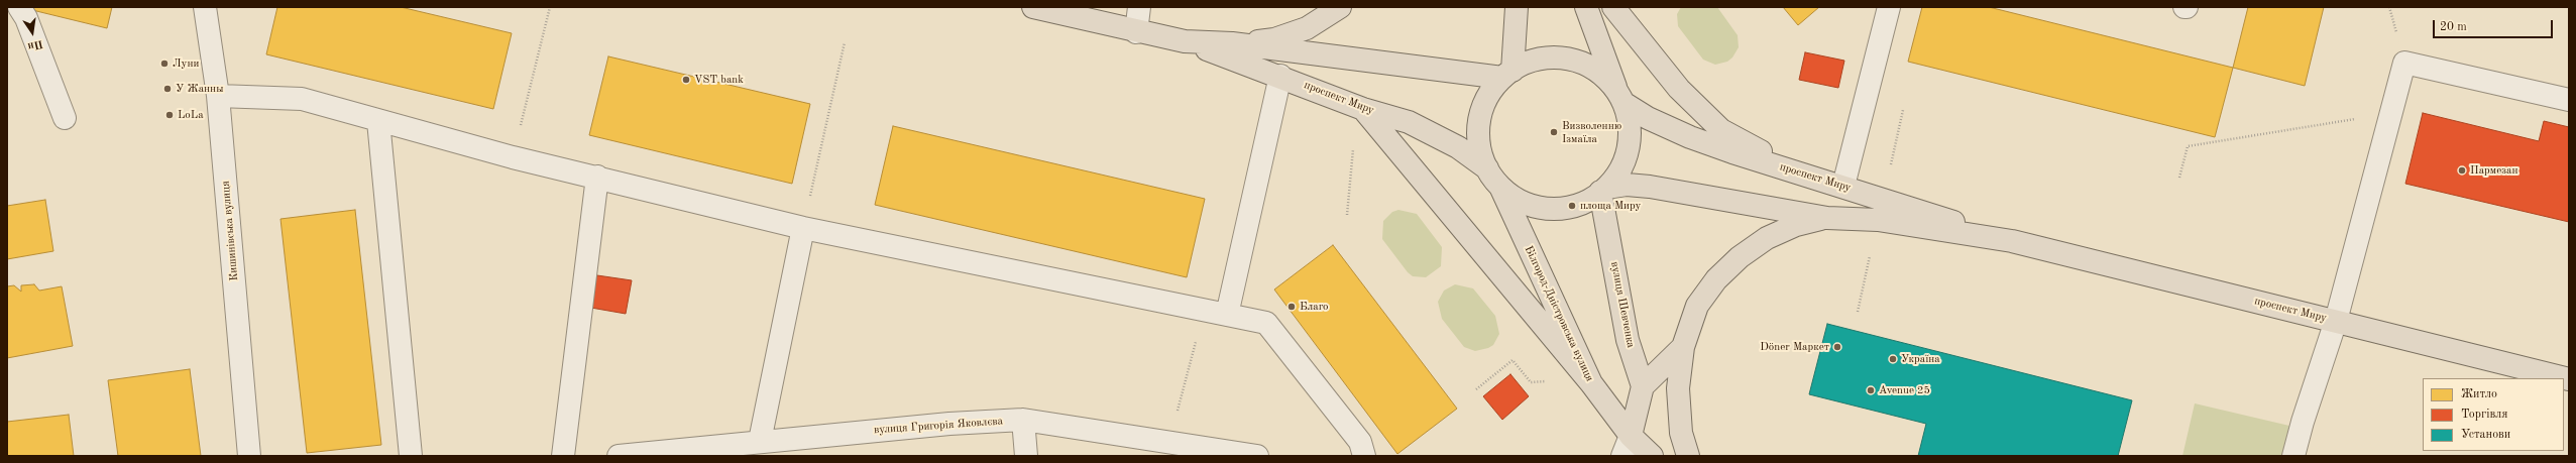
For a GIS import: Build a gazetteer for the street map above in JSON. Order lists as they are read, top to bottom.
{
  "streets": {
    "main road": ["проспект Миру", "вулиця Шевченка", "Білгород-Дністровська вулиця"],
    "street": ["Кишинівська вулиця", "вулиця Григорія Яковлєва"]
  },
  "crossings": [
    ["проспект Миру", "вулиця Шевченка"]
  ],
  "places": [
    "Луни",
    "VST bank",
    "У Жанны",
    "LoLa",
    "Визволенню Ізмаїла",
    "Пармезан",
    "площа Миру",
    "Благо",
    "Döner Маркет",
    "Україна",
    "Avenue 25"
  ],
  "legend": ["Житло", "Торгівля", "Установи"],
  "scale_bar": "20 m",
  "north": "bottom"
}
